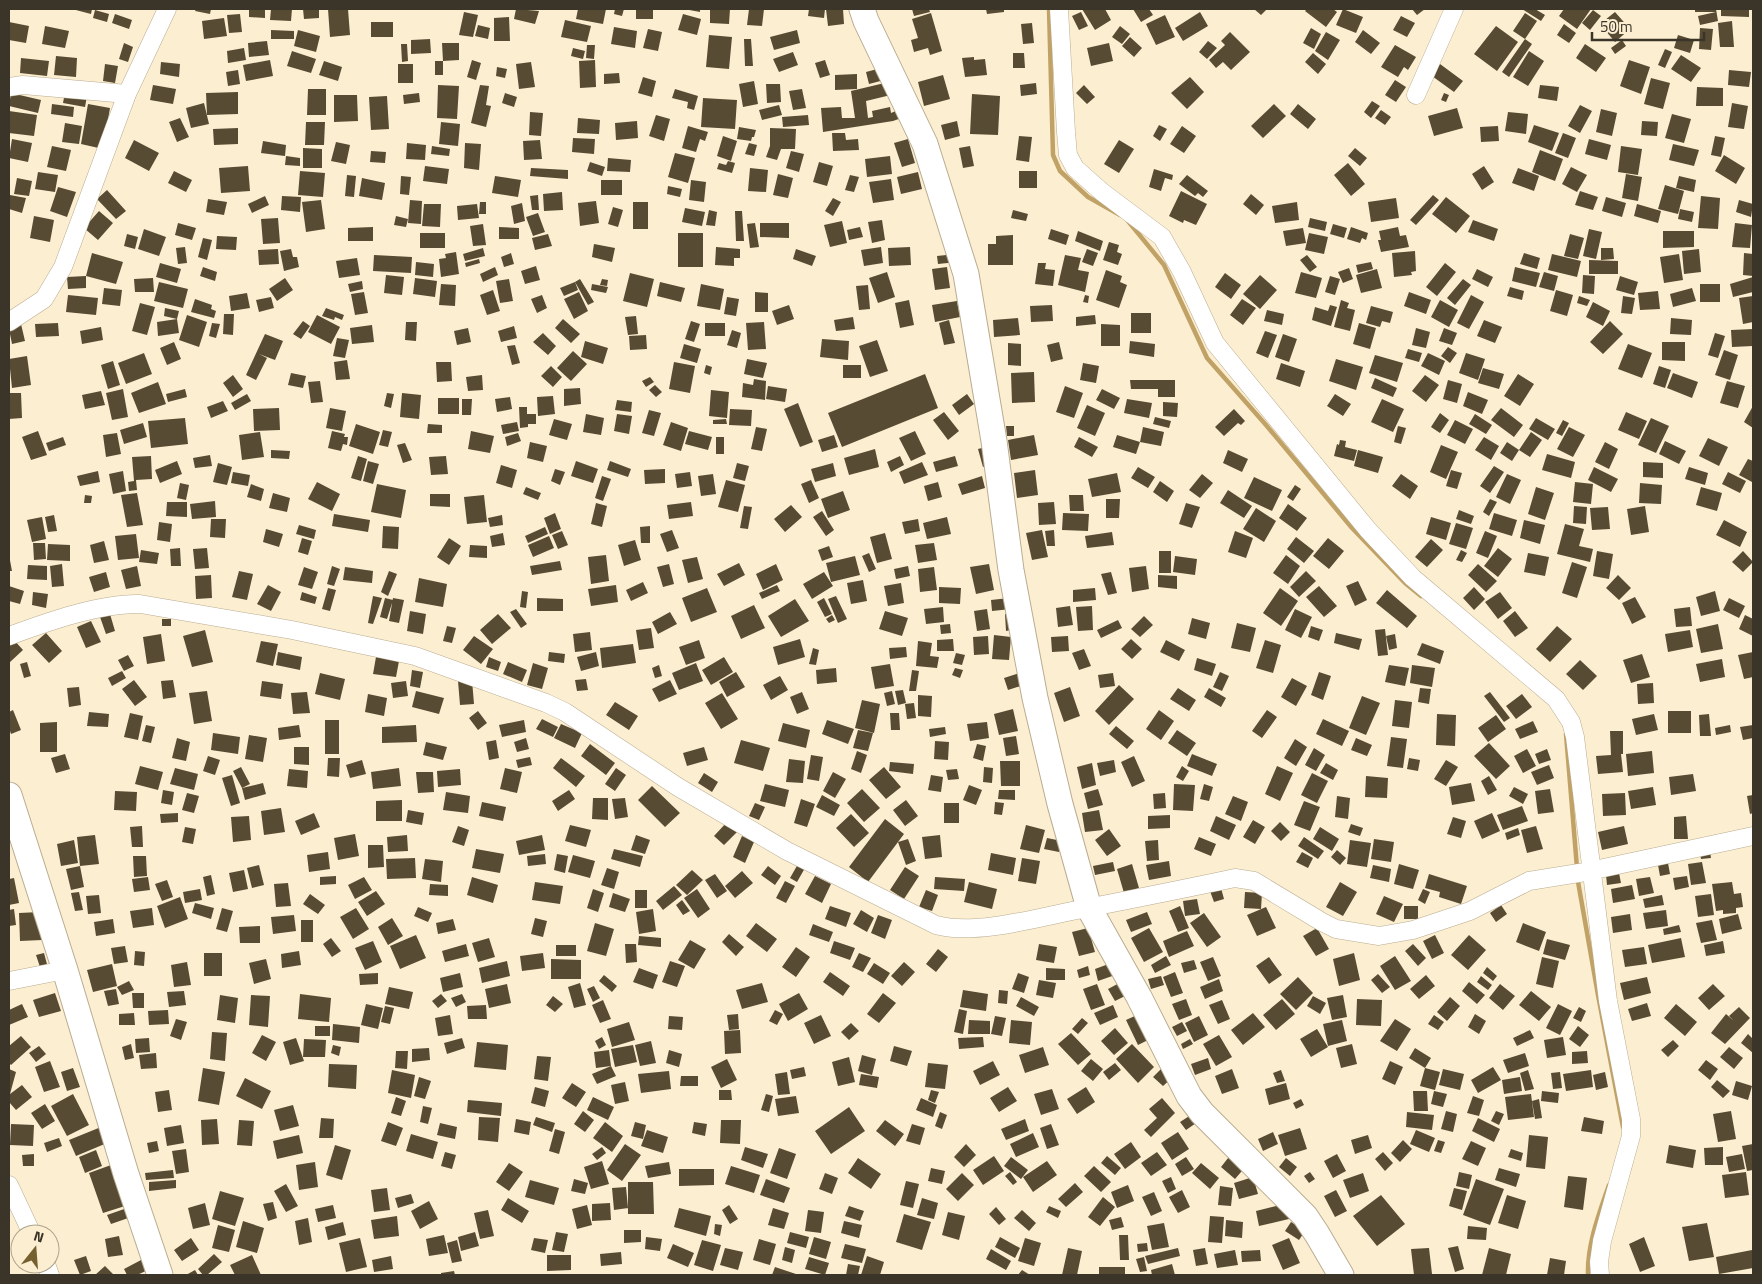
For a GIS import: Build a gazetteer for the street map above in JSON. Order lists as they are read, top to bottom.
{
  "scale_bar": "50 m",
  "north": "top"
}
